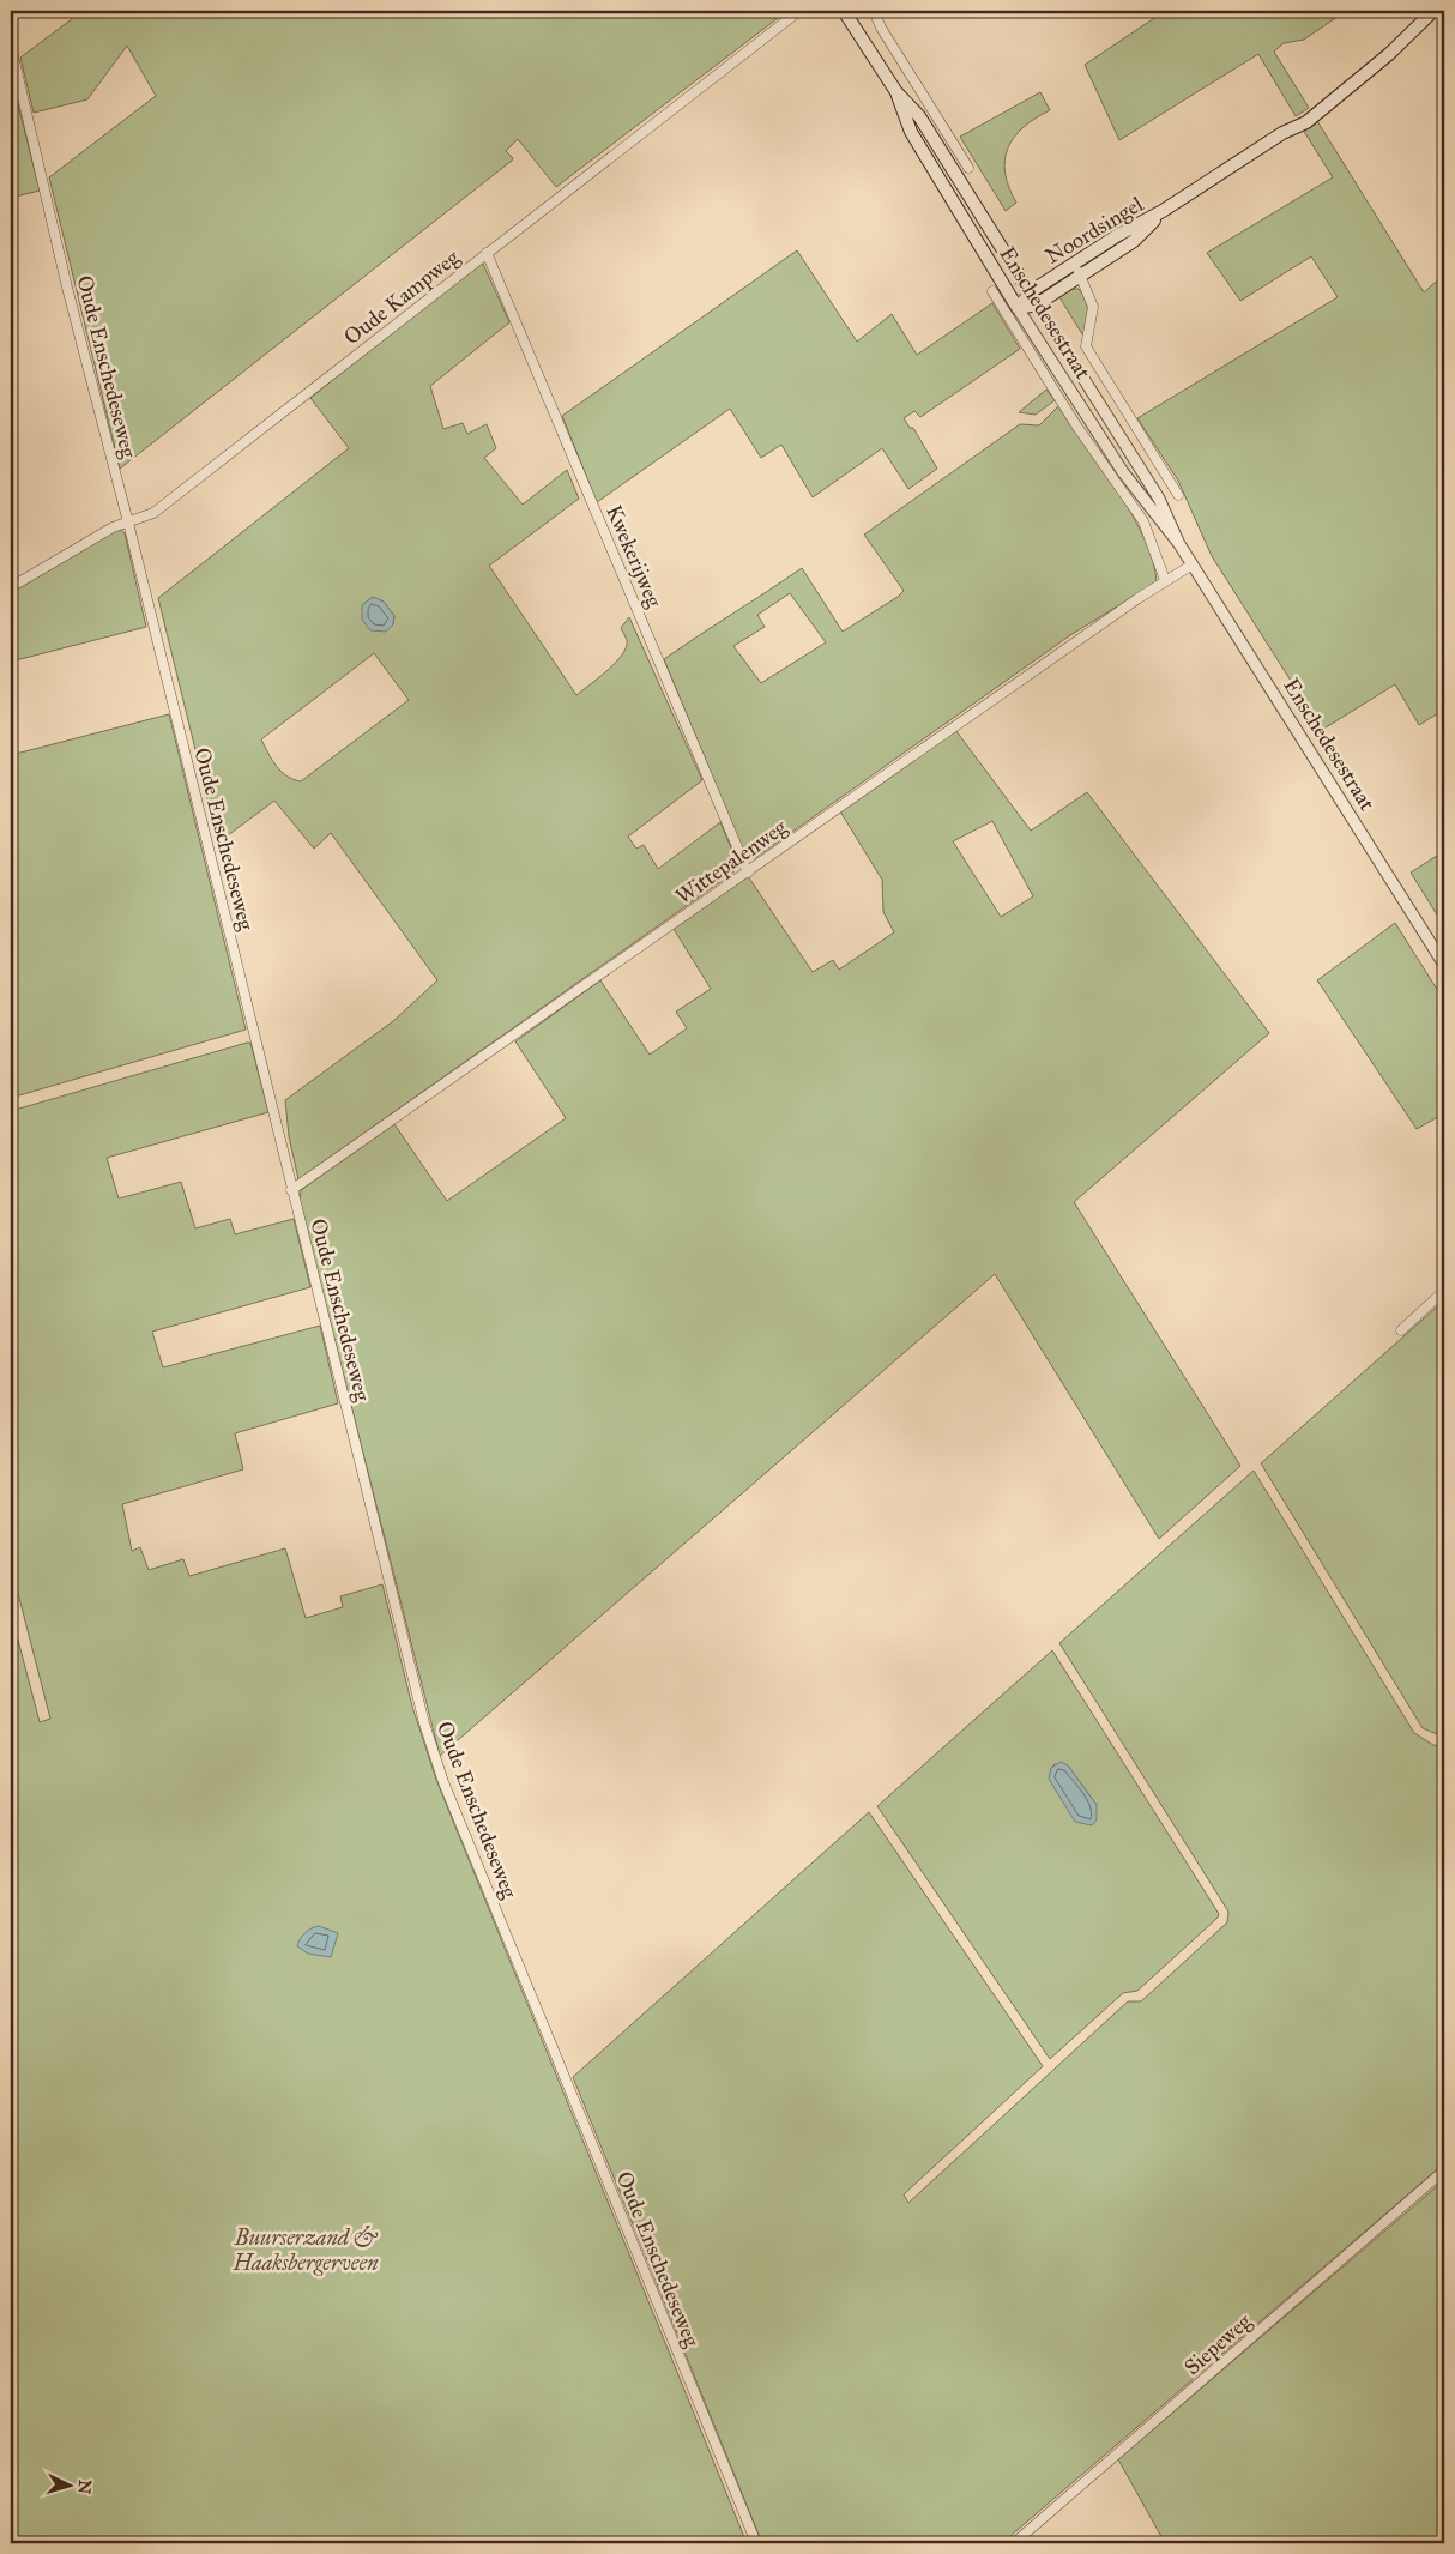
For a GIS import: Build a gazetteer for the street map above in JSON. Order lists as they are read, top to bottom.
{
  "streets": {
    "main road": ["Noordsingel", "Enschedesestraat"],
    "street": [
      "Oude Kampweg",
      "Oude Enschedeseweg",
      "Kwekerijweg",
      "Wittepalenweg",
      "Siepeweg"
    ]
  },
  "crossings": [
    ["Noordsingel", "Enschedesestraat"],
    ["Oude Kampweg", "Oude Enschedeseweg"],
    ["Oude Kampweg", "Kwekerijweg"],
    ["Enschedesestraat", "Wittepalenweg"],
    ["Oude Enschedeseweg", "Wittepalenweg"],
    ["Kwekerijweg", "Wittepalenweg"]
  ],
  "parks": ["Buurserzand & Haaksbergerveen"],
  "north": "right"
}
